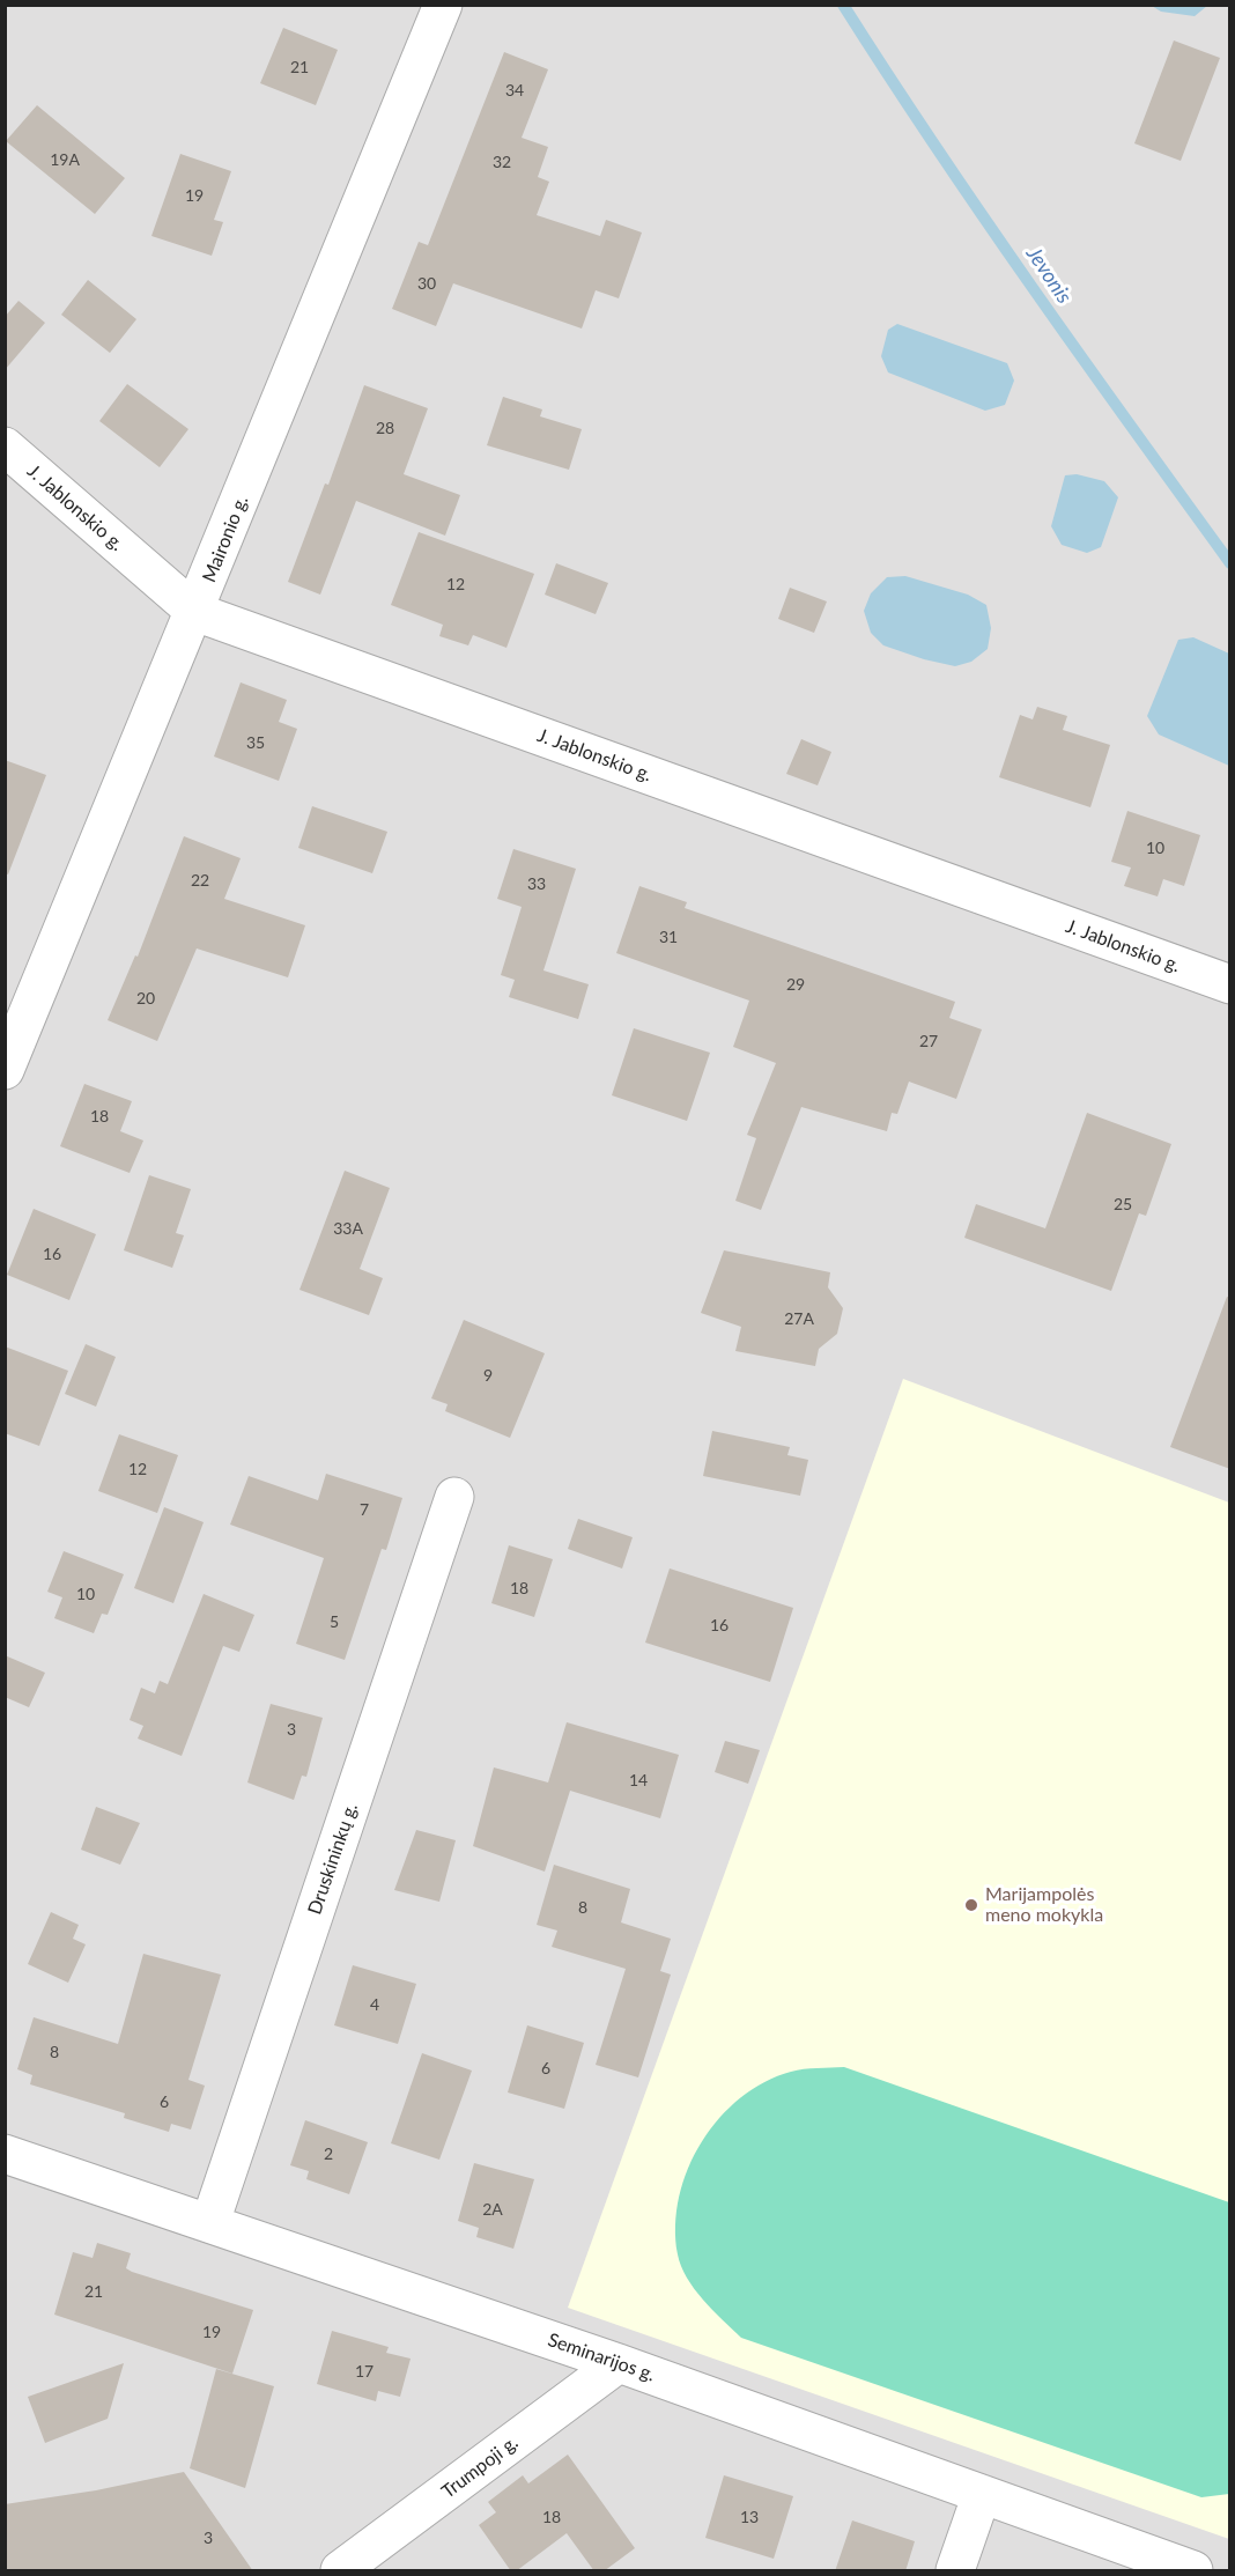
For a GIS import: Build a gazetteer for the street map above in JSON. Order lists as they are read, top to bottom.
{
  "streets": {
    "street": [
      "J. Jablonskio g.",
      "Maironio g.",
      "Druskininkų g.",
      "Seminarijos g.",
      "Trumpoji g."
    ]
  },
  "crossings": [
    ["J. Jablonskio g.", "Maironio g."],
    ["Druskininkų g.", "Seminarijos g."],
    ["Seminarijos g.", "Trumpoji g."]
  ],
  "water": ["Jevonis"],
  "places": ["Marijampolės meno mokykla"],
  "house_numbers": [
    "21",
    "34",
    "19A",
    "32",
    "19",
    "30",
    "28",
    "12",
    "35",
    "10",
    "22",
    "33",
    "31",
    "29",
    "20",
    "27",
    "18",
    "25",
    "33A",
    "16",
    "27A",
    "9",
    "12",
    "7",
    "18",
    "10",
    "5",
    "16",
    "3",
    "14",
    "8",
    "4",
    "8",
    "6",
    "6",
    "2",
    "2A",
    "21",
    "19",
    "17",
    "18",
    "13",
    "3"
  ]
}
